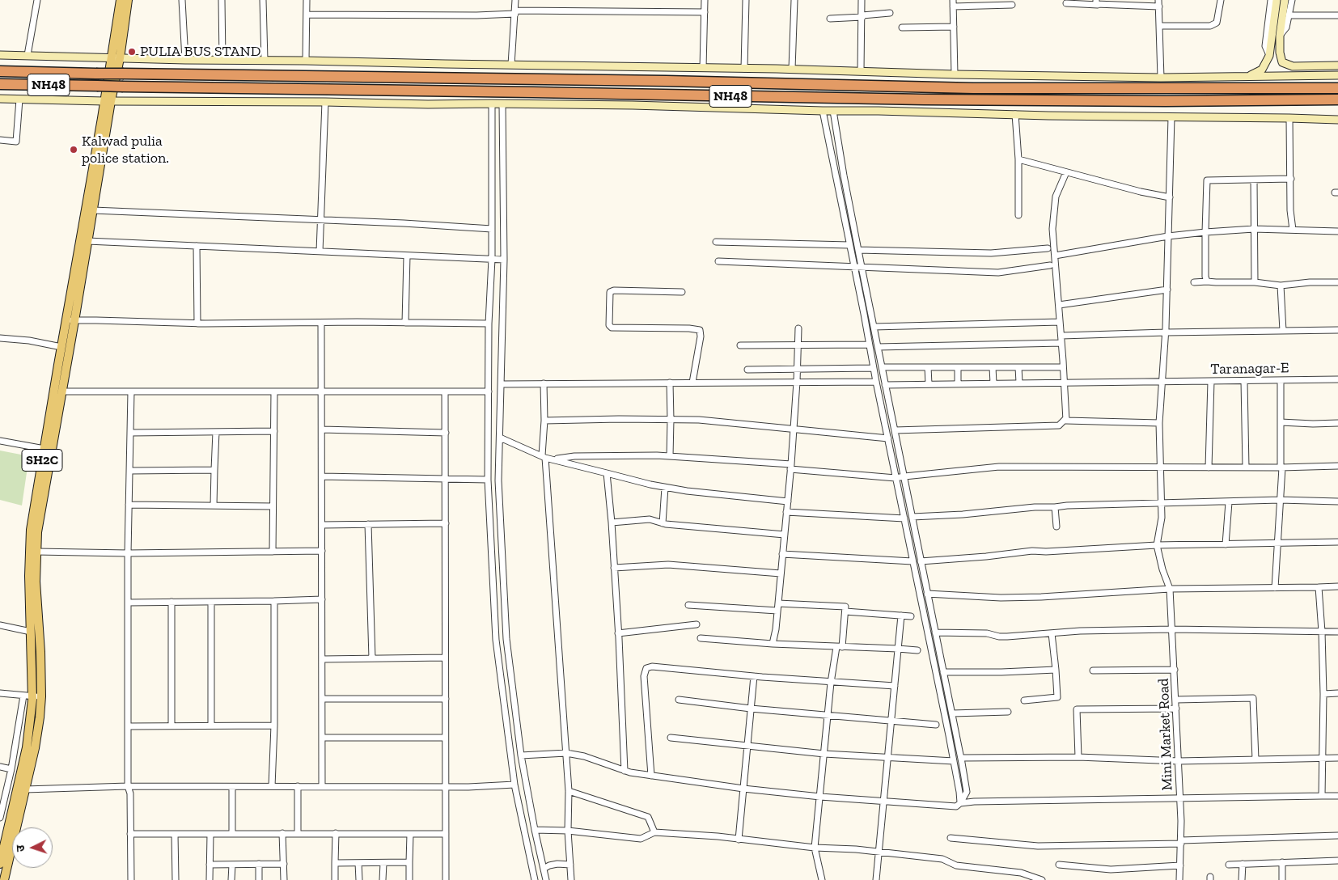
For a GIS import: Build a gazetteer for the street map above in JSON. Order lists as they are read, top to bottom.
{
  "streets": {
    "highway": ["NH48"],
    "main road": ["SH2C"],
    "street": ["Taranagar-E", "Mini Market Road"]
  },
  "places": ["PULIA BUS STAND", "Kalwad pulia police station."],
  "north": "left"
}
